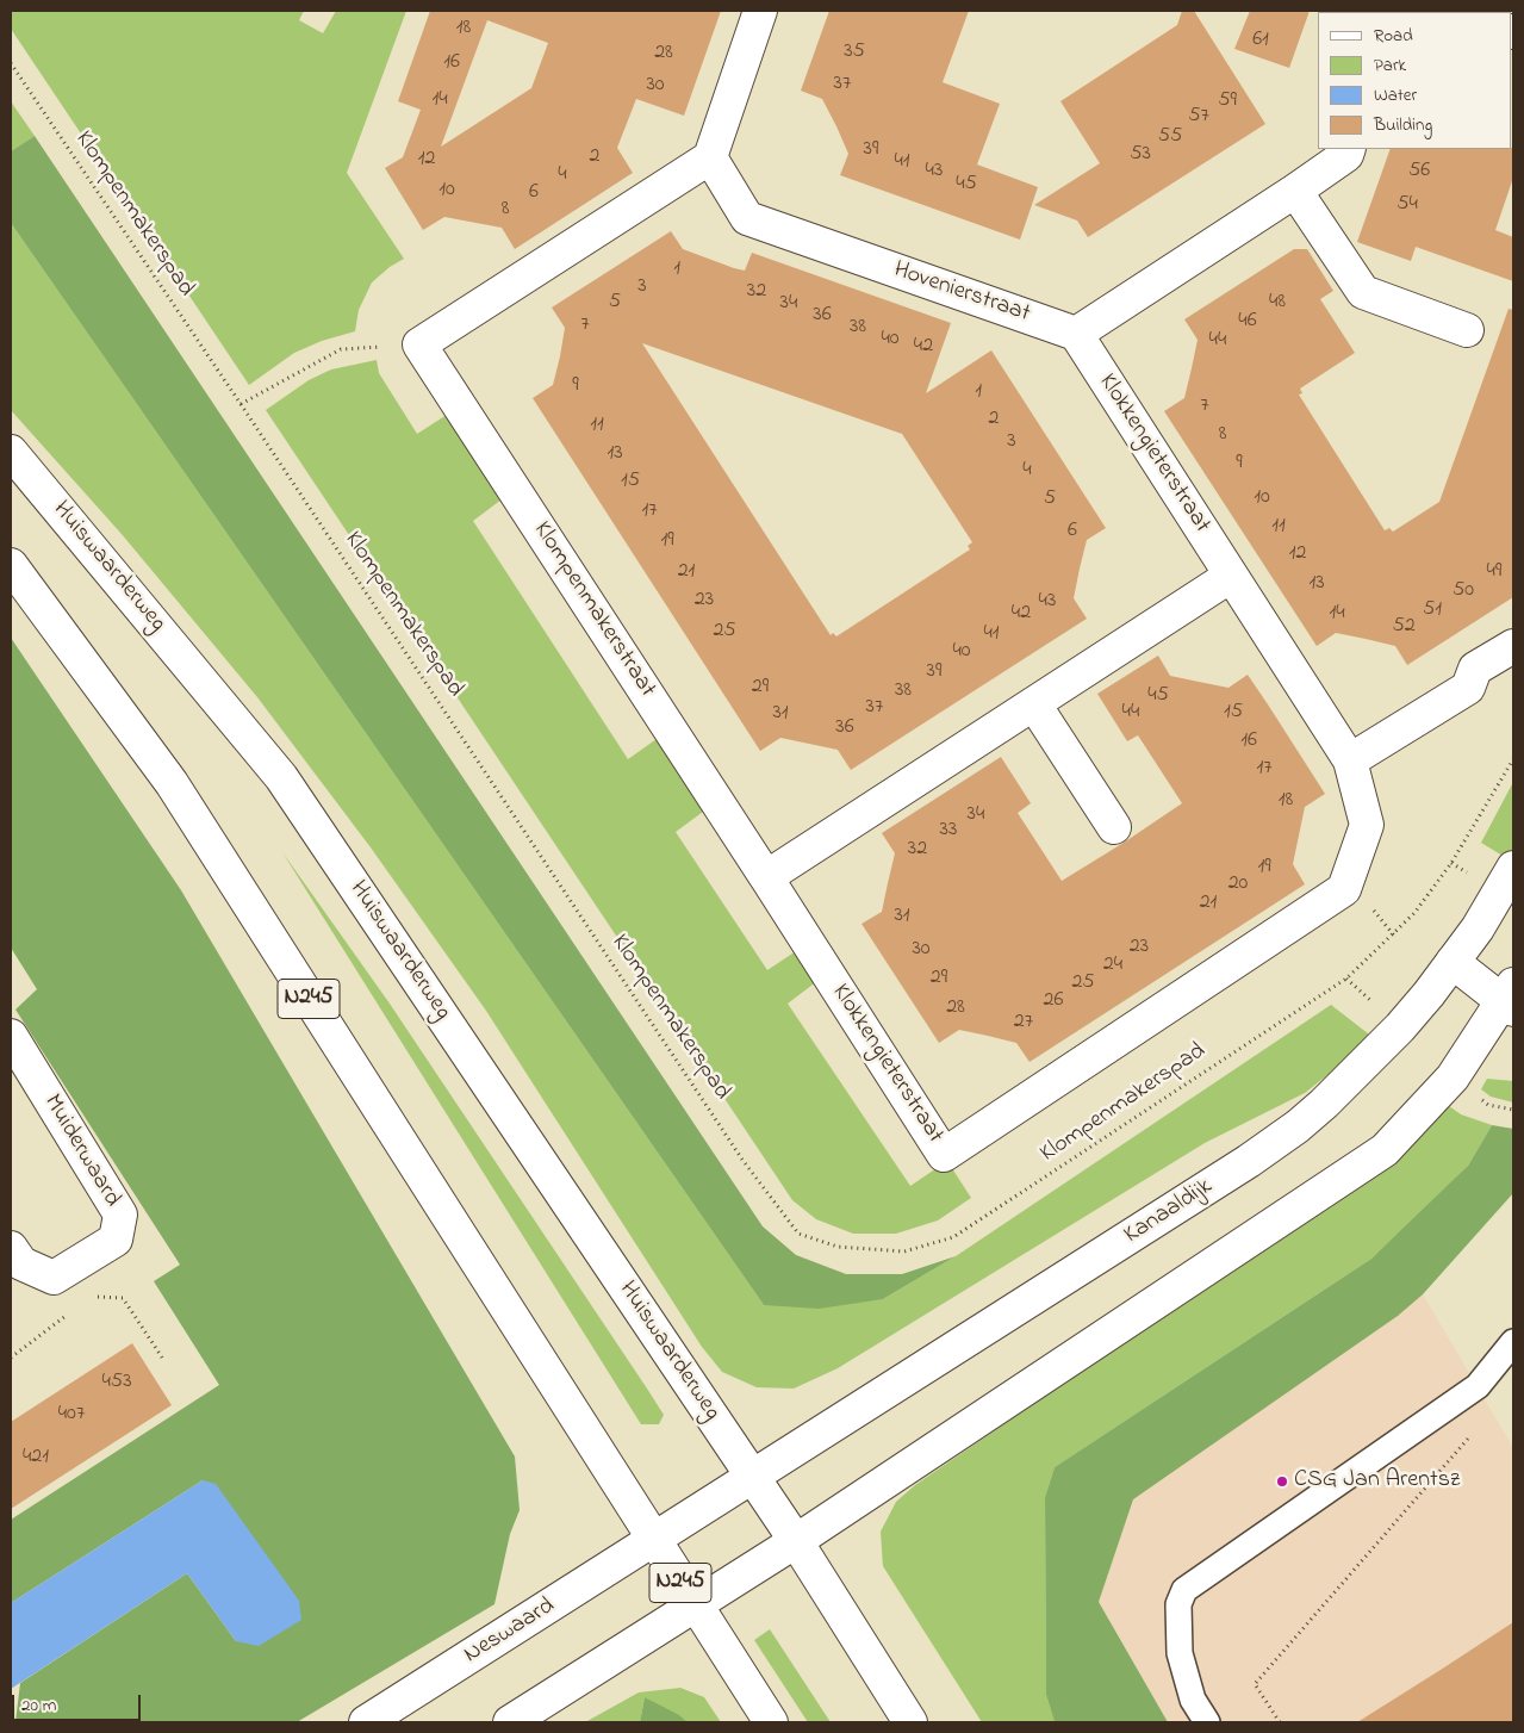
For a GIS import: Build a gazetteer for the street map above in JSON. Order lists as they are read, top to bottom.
{
  "streets": {
    "main road": [
      "Hovenierstraat",
      "Klokkengieterstraat",
      "Huiswaarderweg",
      "Klompenmakerstraat",
      "N245",
      "Muiderwaard",
      "Kanaaldijk",
      "Neswaard"
    ],
    "path": ["Klompenmakerspad"]
  },
  "crossings": [
    ["Hovenierstraat", "Klokkengieterstraat"],
    ["Klokkengieterstraat", "Klompenmakerstraat"],
    ["Huiswaarderweg", "Kanaaldijk"],
    ["N245", "Neswaard"]
  ],
  "places": ["CSG Jan Arentsz"],
  "house_numbers": [
    "18",
    "61",
    "35",
    "28",
    "16",
    "37",
    "30",
    "14",
    "59",
    "57",
    "55",
    "39",
    "53",
    "2",
    "12",
    "41",
    "43",
    "56",
    "4",
    "45",
    "10",
    "6",
    "54",
    "8",
    "1",
    "3",
    "32",
    "5",
    "48",
    "34",
    "36",
    "46",
    "7",
    "38",
    "40",
    "44",
    "42",
    "9",
    "1",
    "7",
    "2",
    "11",
    "8",
    "3",
    "13",
    "9",
    "4",
    "15",
    "10",
    "5",
    "17",
    "11",
    "6",
    "19",
    "12",
    "21",
    "49",
    "13",
    "50",
    "23",
    "43",
    "51",
    "42",
    "14",
    "52",
    "25",
    "41",
    "40",
    "39",
    "29",
    "38",
    "45",
    "37",
    "44",
    "15",
    "31",
    "36",
    "16",
    "17",
    "18",
    "34",
    "33",
    "32",
    "19",
    "20",
    "21",
    "31",
    "23",
    "30",
    "24",
    "29",
    "25",
    "26",
    "28",
    "27",
    "453",
    "407",
    "421"
  ],
  "legend": [
    "Road",
    "Park",
    "Water",
    "Building"
  ],
  "scale_bar": "20 m"
}
